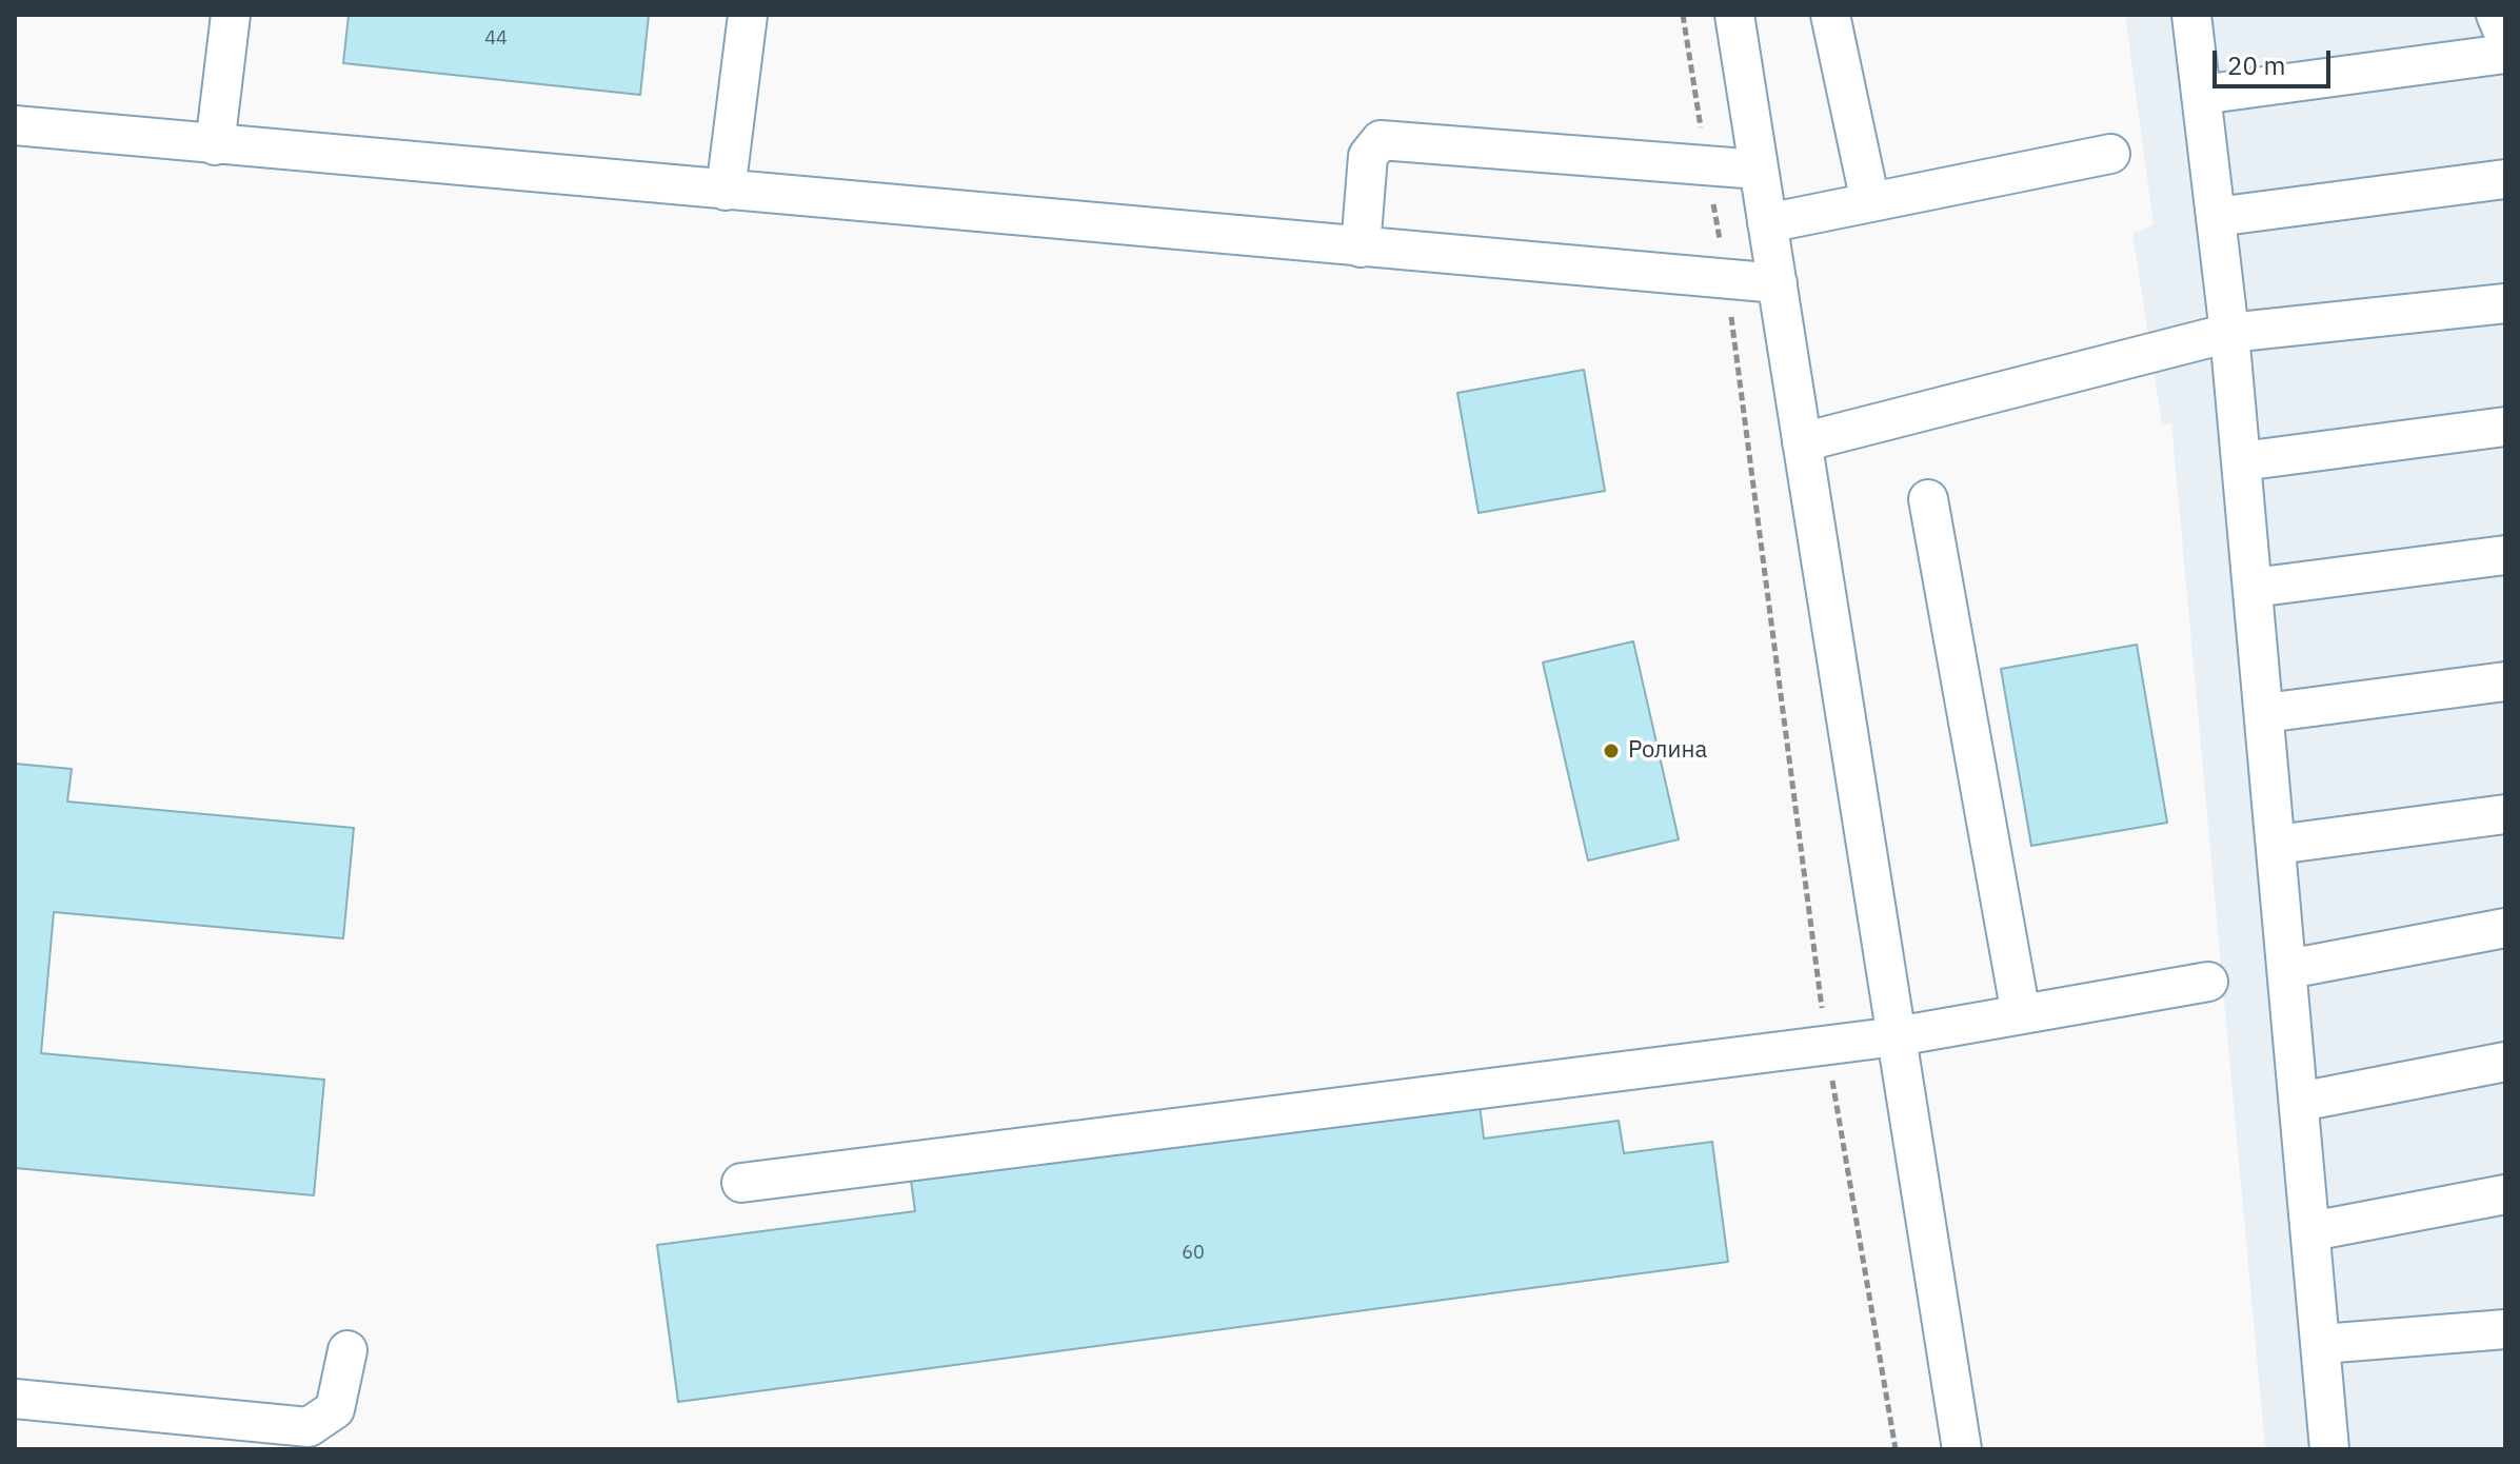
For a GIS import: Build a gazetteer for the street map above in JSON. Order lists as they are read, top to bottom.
{
  "places": ["Ролина"],
  "house_numbers": ["44", "60"],
  "scale_bar": "20 m"
}
